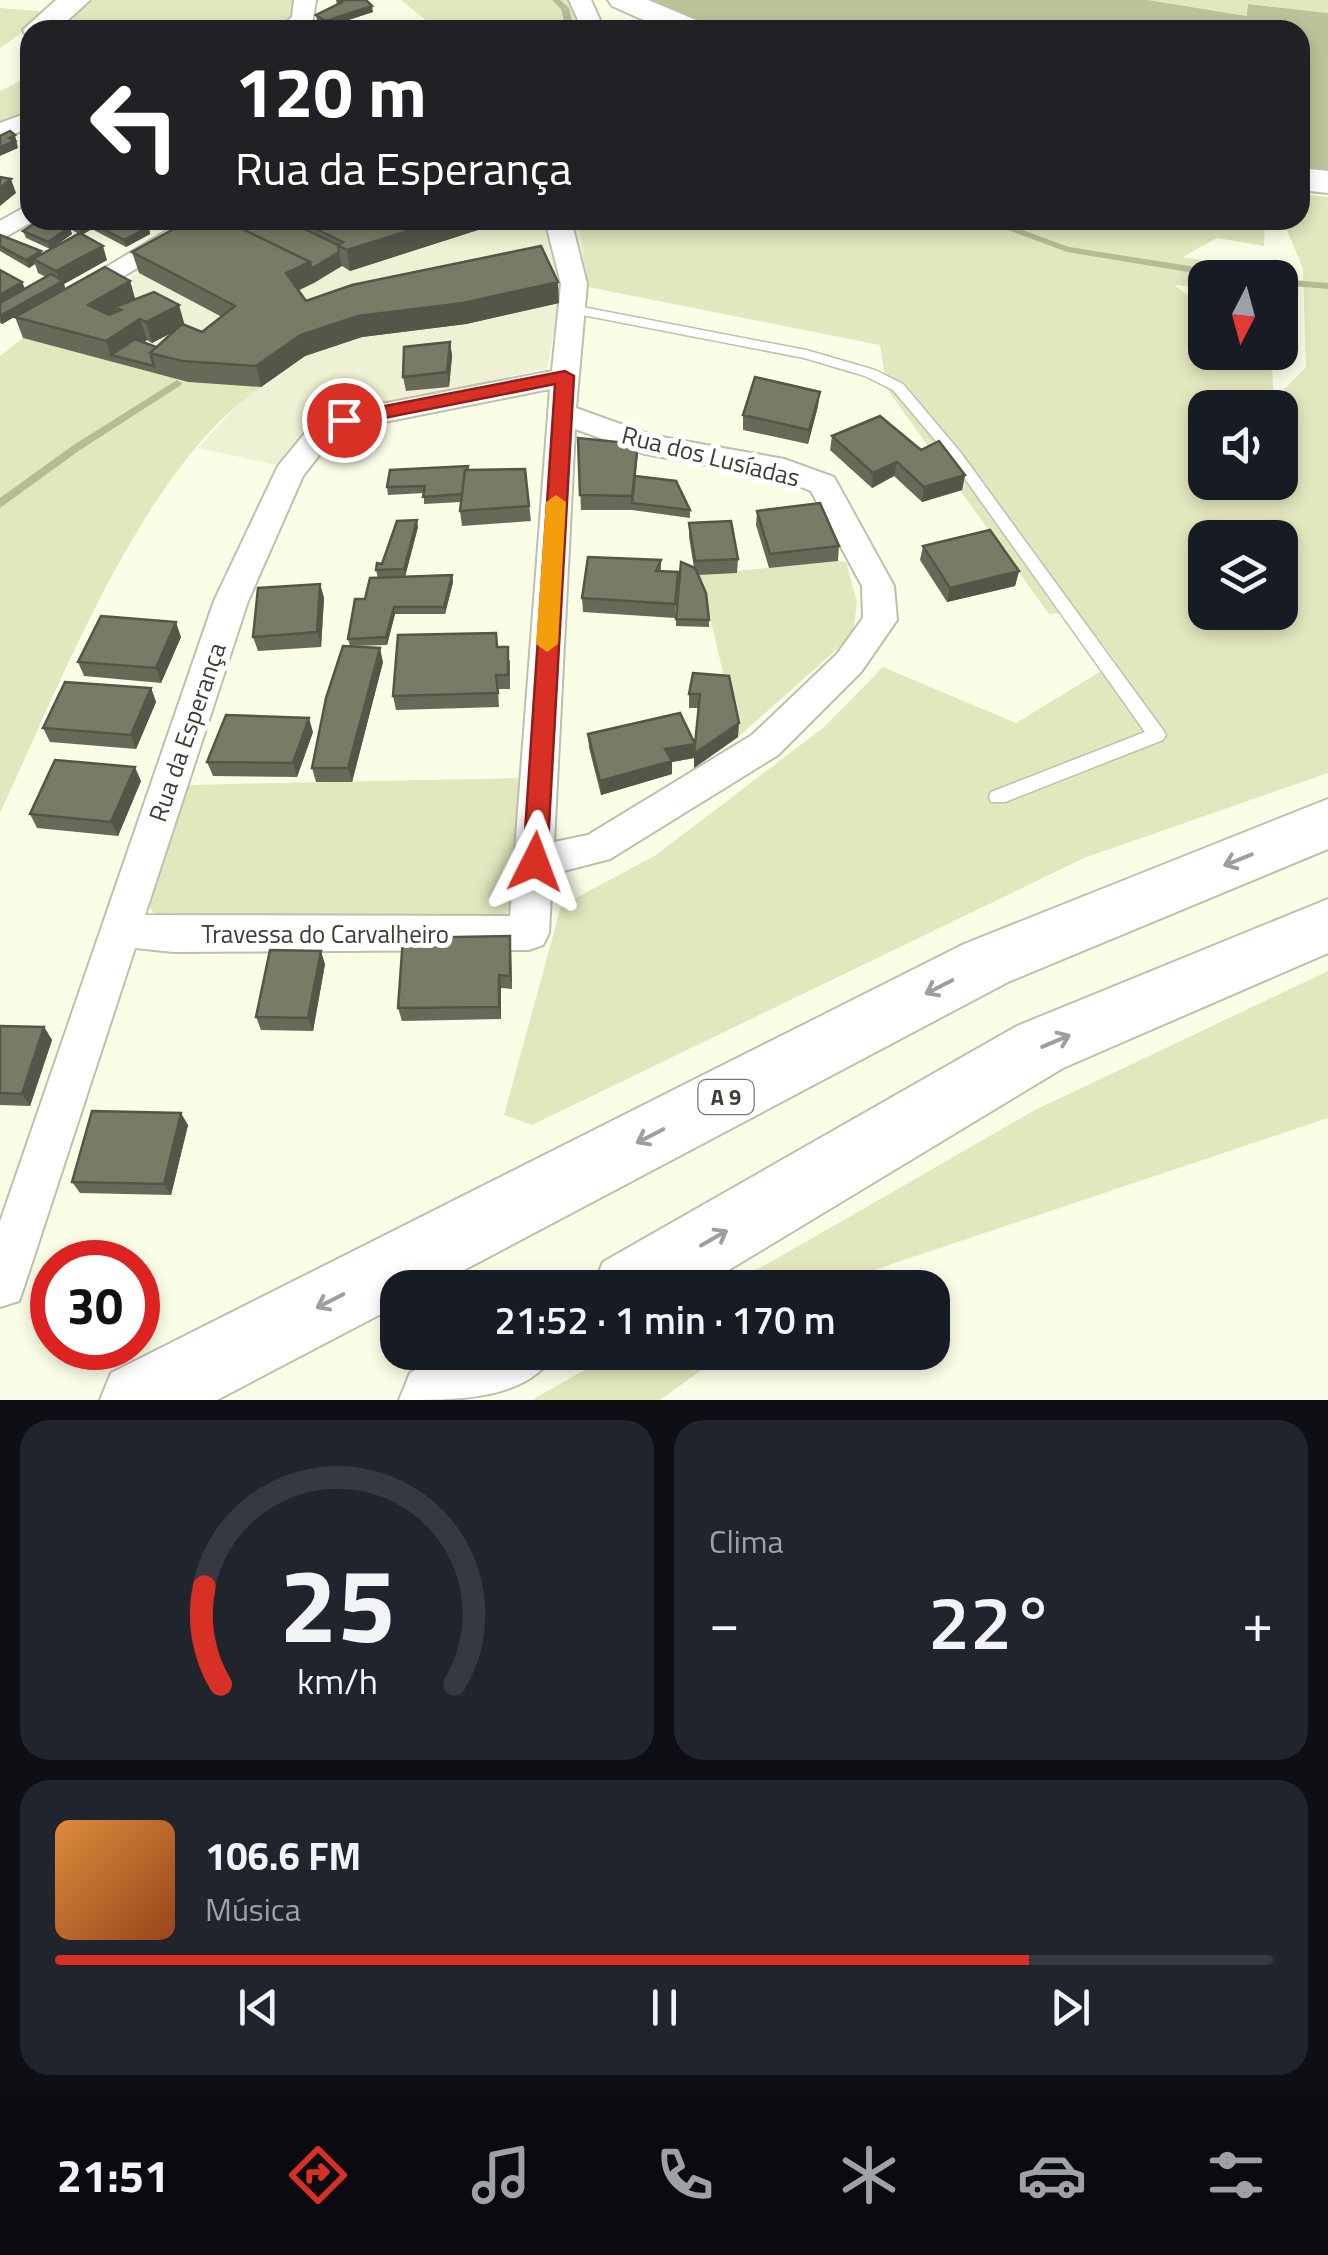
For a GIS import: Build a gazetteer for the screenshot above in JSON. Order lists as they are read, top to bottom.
{
  "streets": {
    "highway": ["A 9"],
    "street": ["Rua dos Lusíadas", "Rua da Esperança", "Travessa do Carvalheiro"]
  },
  "crossings": [
    ["Rua dos Lusíadas", "Travessa do Carvalheiro"],
    ["Rua da Esperança", "Travessa do Carvalheiro"]
  ],
  "north": "bottom",
  "page": {
    "turn": ["120 m", "Rua da Esperança"],
    "limit": "30",
    "trip": "21:52 · 1 min · 170 m",
    "tile": "Clima",
    "heat": ["−", "22°", "+"],
    "song": ["106.6 FM", "Música"],
    "tabs": "21:51",
    "gauge": ["25", "km/h"]
  }
}
